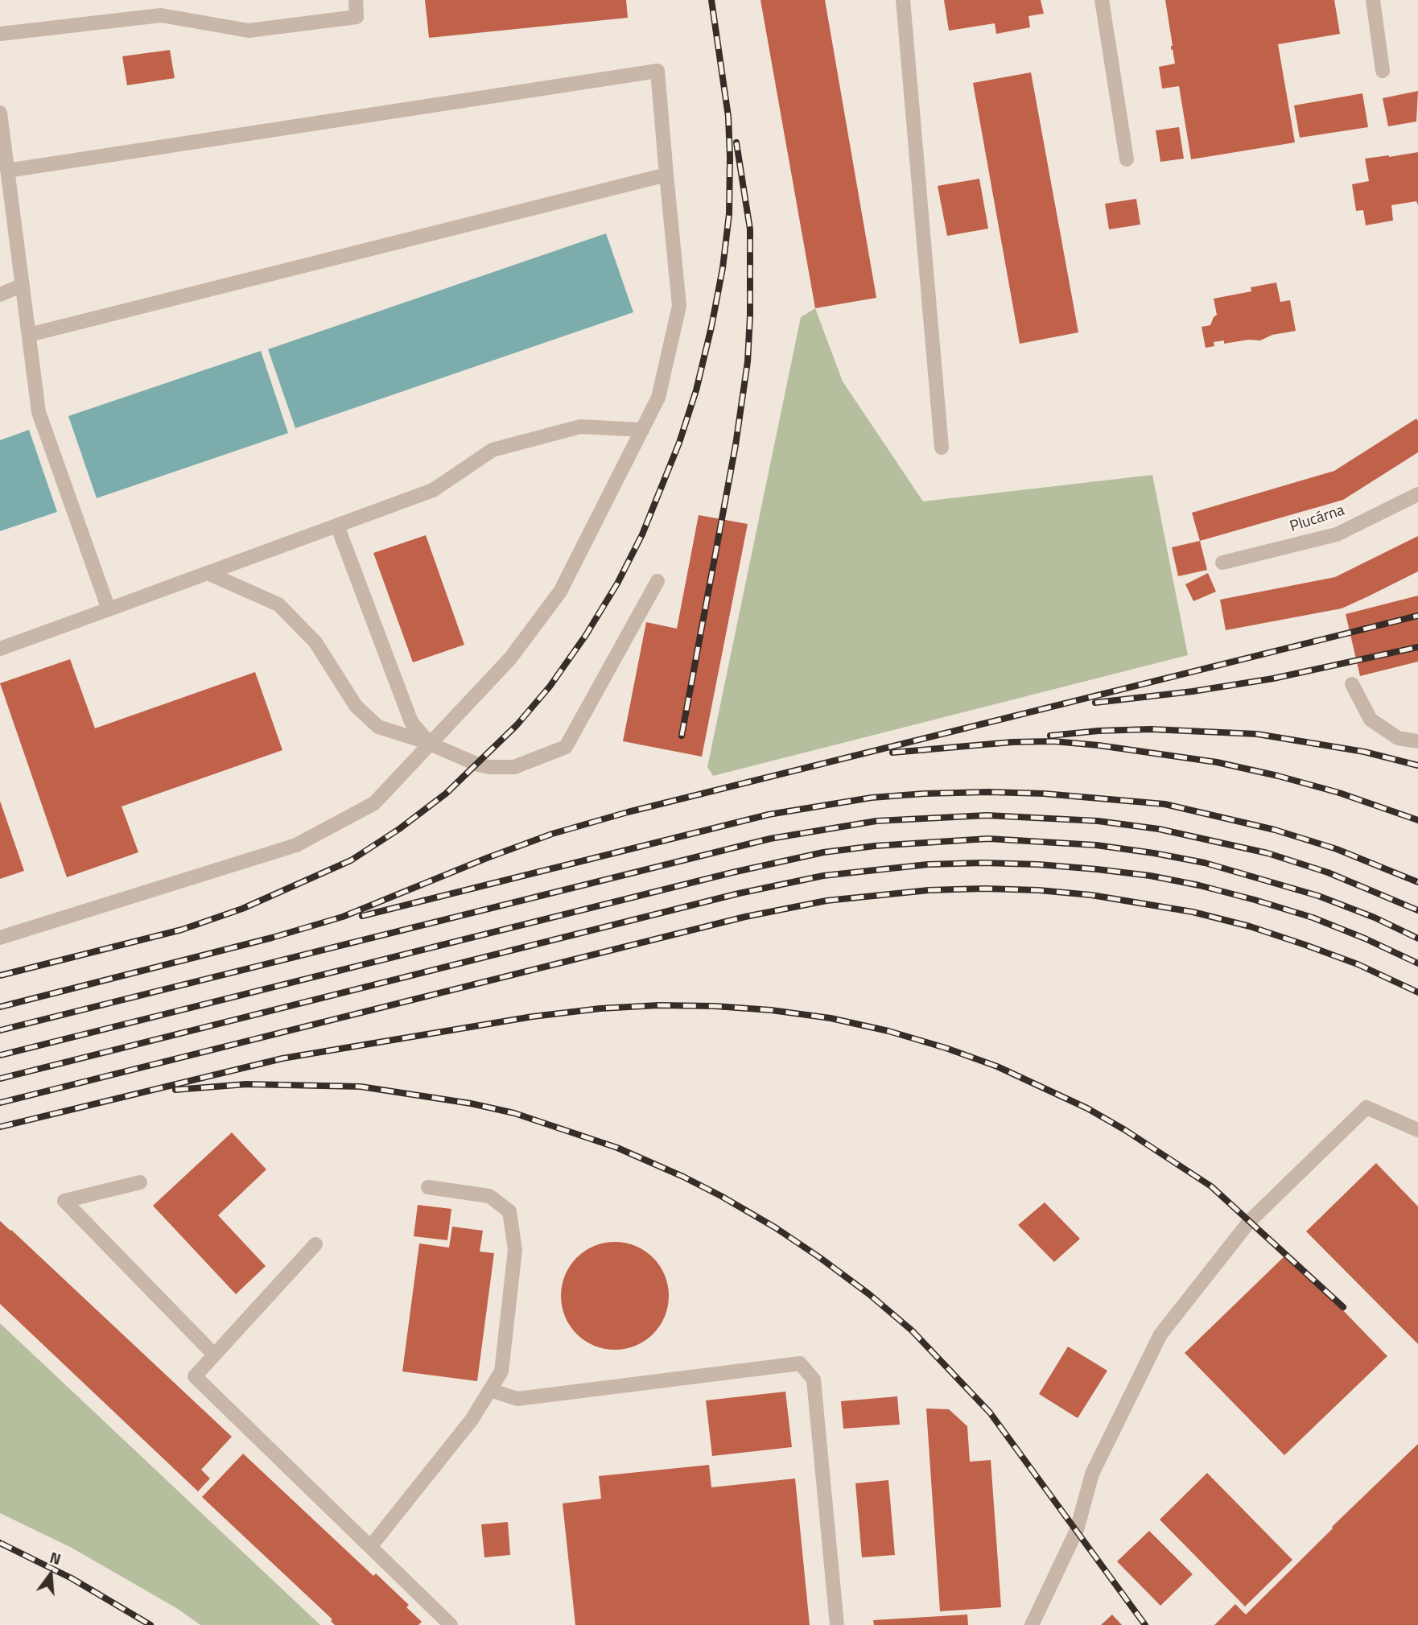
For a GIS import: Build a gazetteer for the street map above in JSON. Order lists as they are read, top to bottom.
{
  "streets": {
    "street": ["Plucárna"]
  },
  "north": "top"
}
